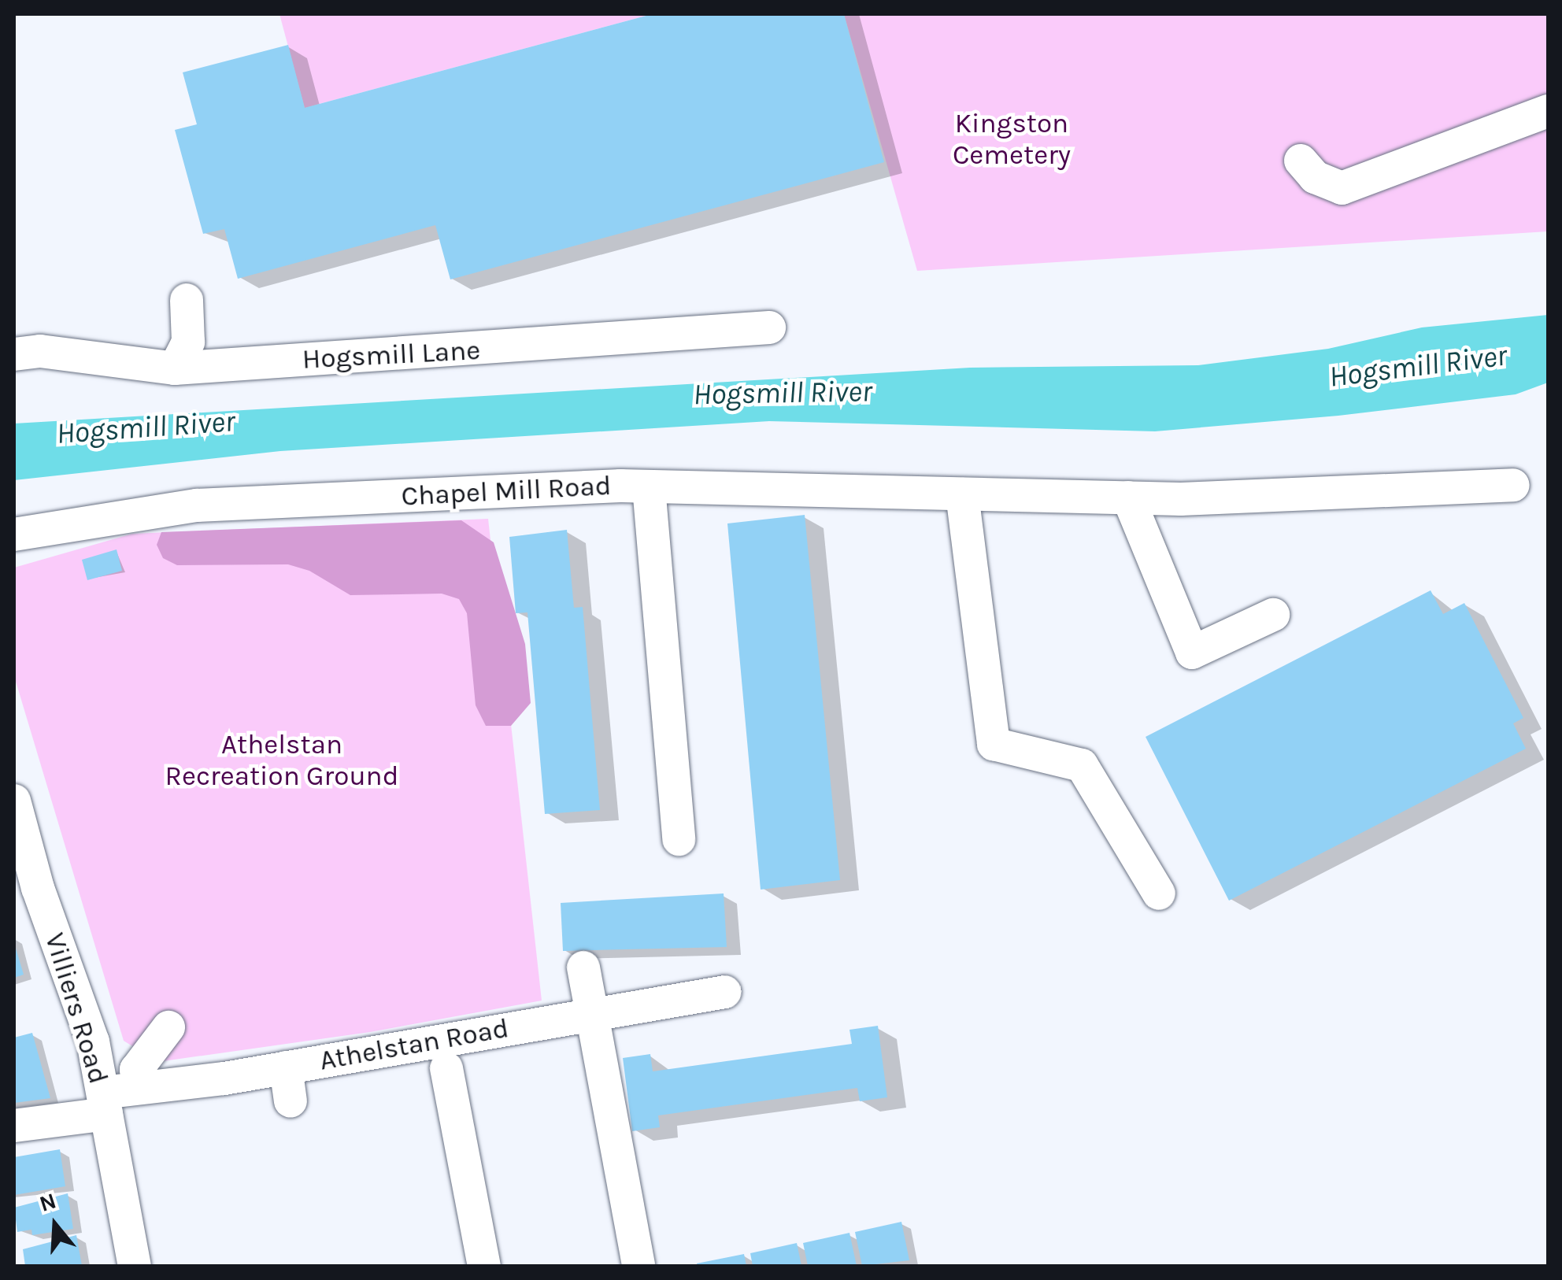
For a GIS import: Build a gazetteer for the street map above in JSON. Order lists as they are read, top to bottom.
{
  "streets": {
    "street": [
      "Hogsmill Lane",
      "Chapel Mill Road",
      "Villiers Road",
      "Athelstan Road"
    ]
  },
  "crossings": [
    ["Villiers Road", "Athelstan Road"]
  ],
  "water": ["Hogsmill River"],
  "parks": ["Kingston Cemetery", "Athelstan Recreation Ground"],
  "north": "top"
}
